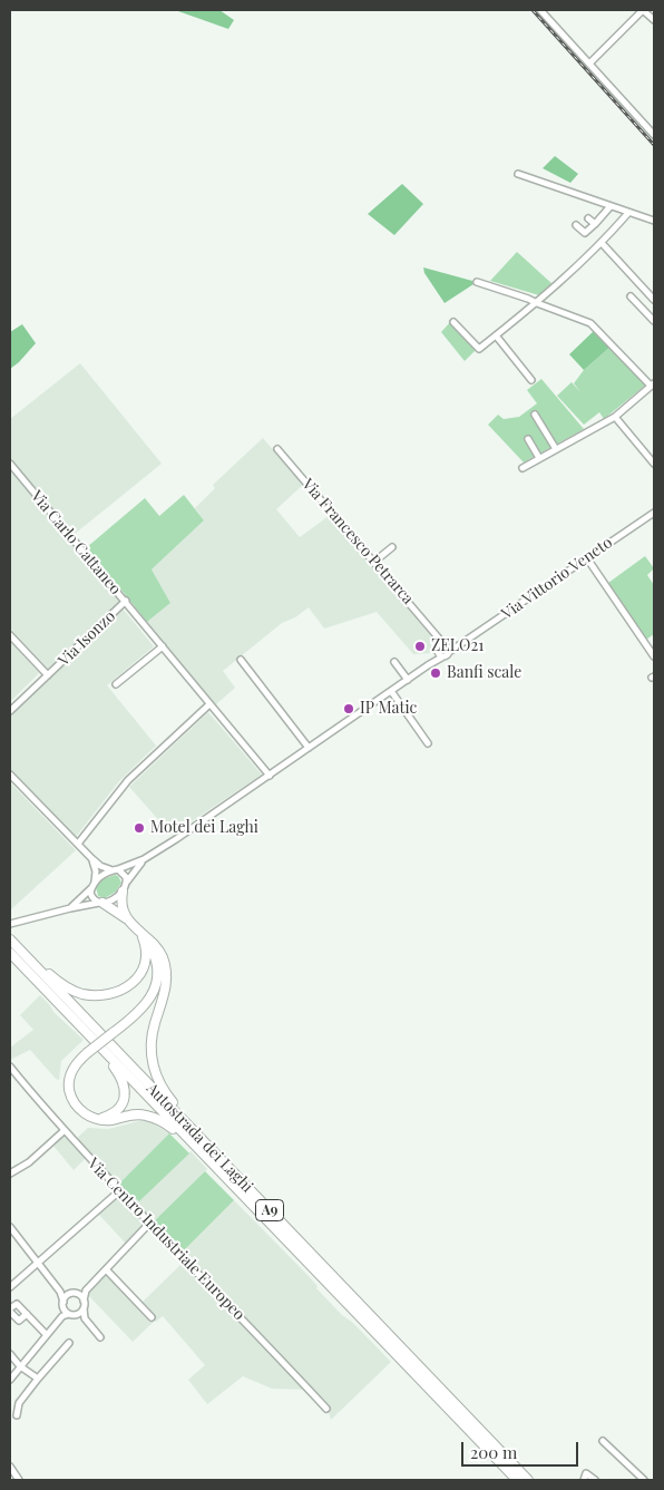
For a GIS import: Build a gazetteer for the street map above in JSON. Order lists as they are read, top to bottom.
{
  "streets": {
    "highway": ["Autostrada dei Laghi", "A9"],
    "street": [
      "Via Francesco Petrarca",
      "Via Carlo Cattaneo",
      "Via Vittorio Veneto",
      "Via Isonzo",
      "Via Centro Industriale Europeo"
    ]
  },
  "crossings": [
    ["Via Francesco Petrarca", "Via Vittorio Veneto"],
    ["Via Carlo Cattaneo", "Via Vittorio Veneto"],
    ["Via Carlo Cattaneo", "Via Isonzo"]
  ],
  "places": [
    "ZELO21",
    "Banfi scale",
    "IP Matic",
    "Motel dei Laghi"
  ],
  "scale_bar": "200 m"
}
